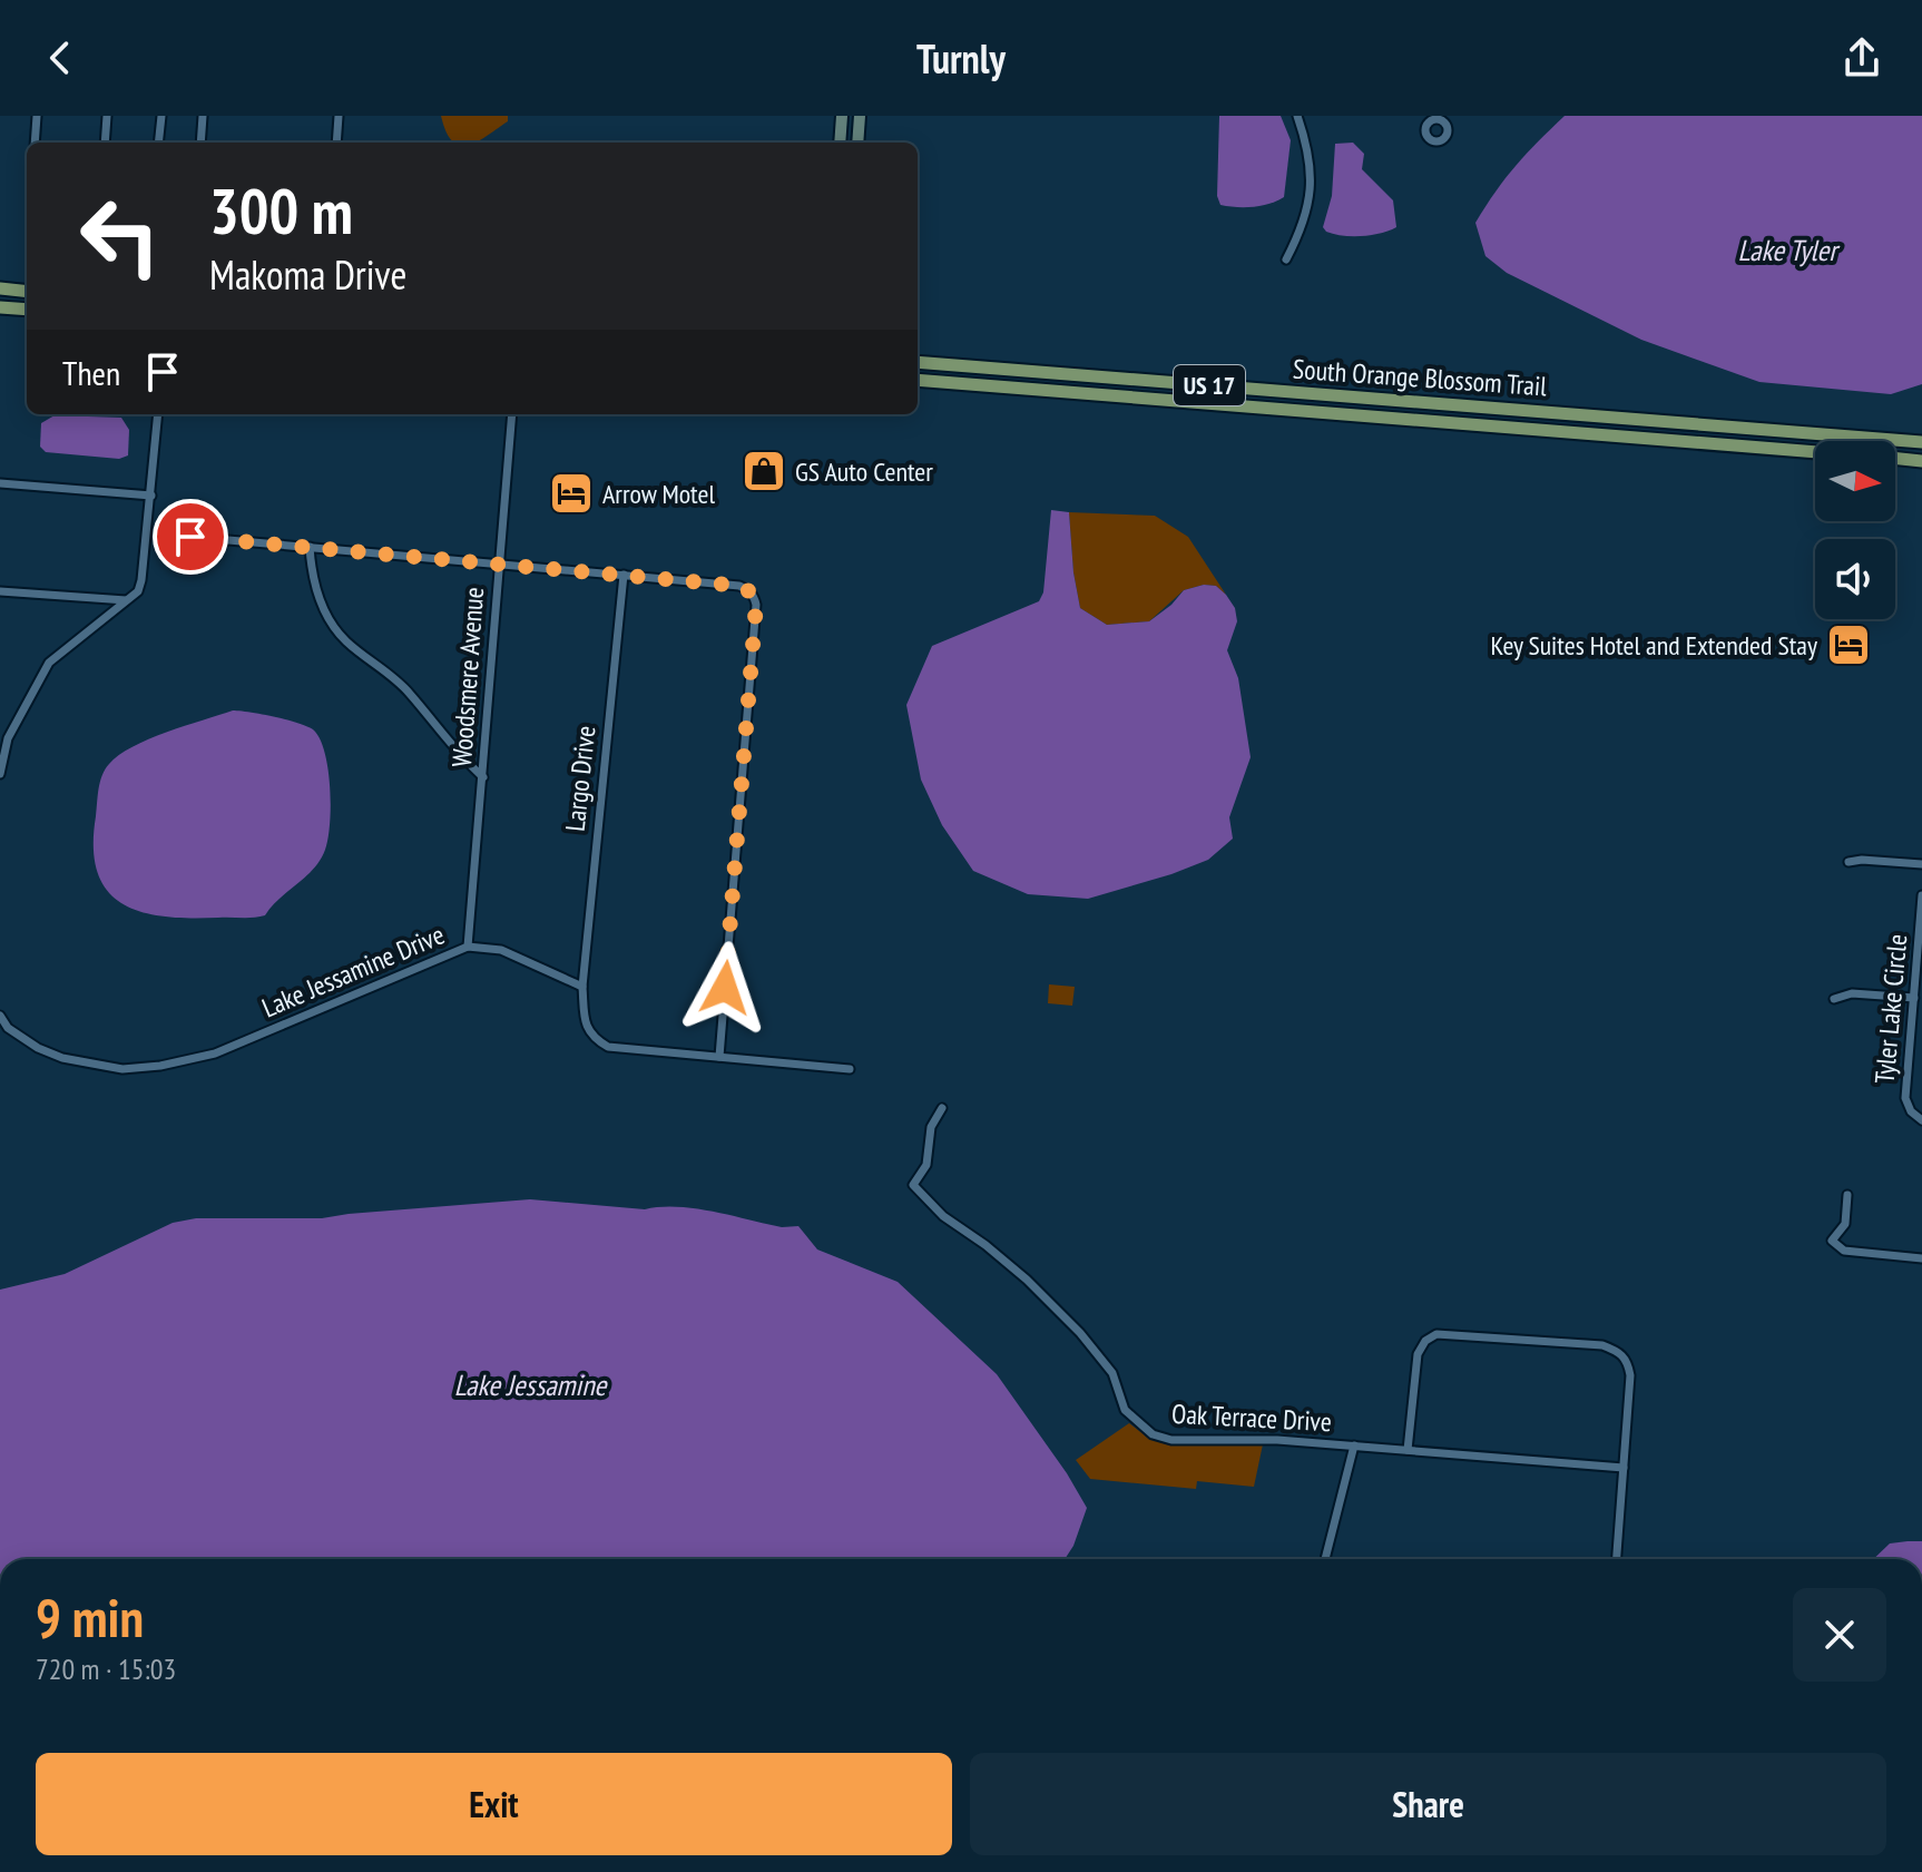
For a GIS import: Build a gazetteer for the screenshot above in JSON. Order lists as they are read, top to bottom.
{
  "streets": {
    "main road": ["South Orange Blossom Trail", "US 17"],
    "street": [
      "Woodsmere Avenue",
      "Largo Drive",
      "Lake Jessamine Drive",
      "Tyler Lake Circle",
      "Oak Terrace Drive"
    ]
  },
  "crossings": [
    ["Woodsmere Avenue", "Lake Jessamine Drive"],
    ["Largo Drive", "Lake Jessamine Drive"]
  ],
  "water": ["Lake Tyler", "Lake Jessamine"],
  "places": {
    "shop": ["GS Auto Center"],
    "hotel": ["Arrow Motel", "Key Suites Hotel and Extended Stay"]
  },
  "north": "right",
  "page": {
    "header": "Turnly",
    "turn": ["300 m", "Makoma Drive"],
    "then": "Then",
    "heading": ["9 min", "720 m · 15:03"],
    "buttons": ["Exit", "Share"]
  }
}
